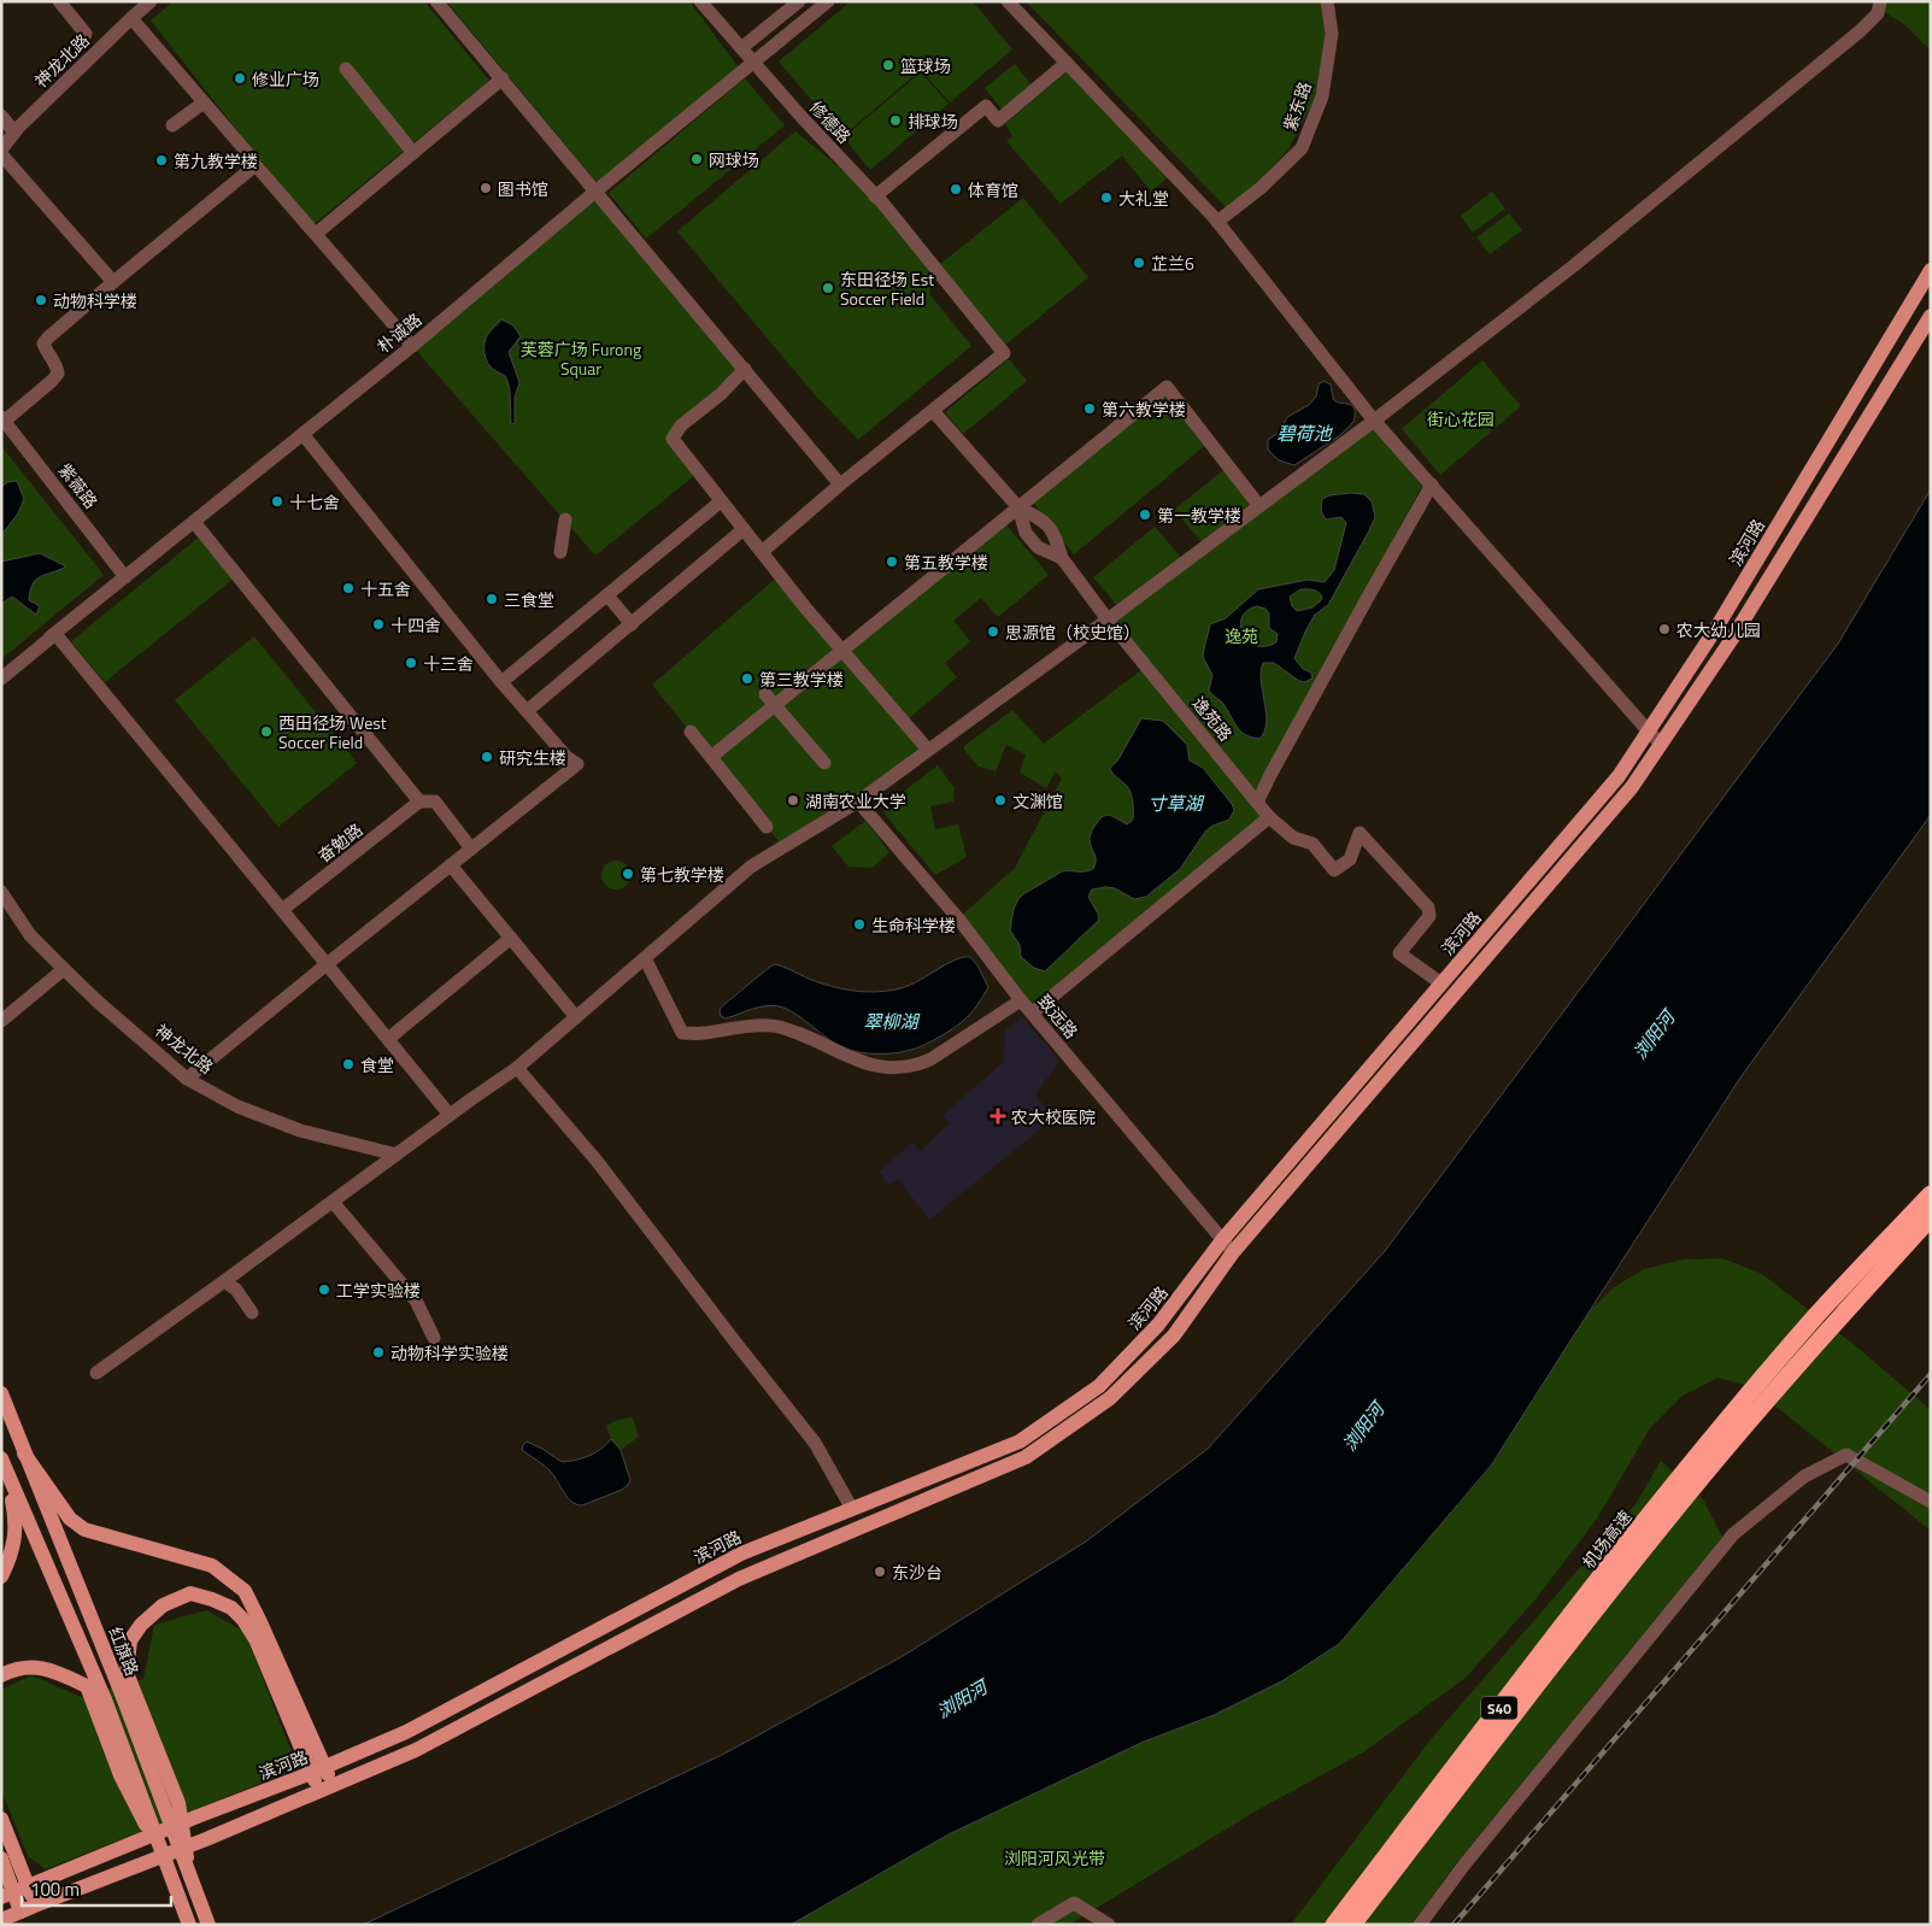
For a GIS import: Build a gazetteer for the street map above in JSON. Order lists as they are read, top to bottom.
{
  "streets": {
    "highway": ["机场高速", "S40"],
    "main road": ["滨河路", "红旗路"],
    "street": [
      "神龙北路",
      "紫东路",
      "修德路",
      "朴诚路",
      "紫薇路",
      "逸苑路",
      "奋勉路",
      "致远路"
    ]
  },
  "crossings": [
    ["修德路", "朴诚路"],
    ["修德路", "逸苑路"],
    ["朴诚路", "紫薇路"],
    ["滨河路", "逸苑路"],
    ["滨河路", "致远路"]
  ],
  "water": [
    "碧荷池",
    "寸草湖",
    "翠柳湖",
    "浏阳河"
  ],
  "parks": [
    "芙蓉广场 Furong Squar",
    "街心花园",
    "逸苑",
    "浏阳河风光带"
  ],
  "places": {
    "other": [
      "篮球场",
      "修业广场",
      "排球场",
      "网球场",
      "第九教学楼",
      "图书馆",
      "体育馆",
      "大礼堂",
      "芷兰6",
      "东田径场 Est Soccer Field",
      "动物科学楼",
      "第六教学楼",
      "十七舍",
      "第一教学楼",
      "第五教学楼",
      "十五舍",
      "三食堂",
      "十四舍",
      "农大幼儿园",
      "思源馆（校史馆）",
      "十三舍",
      "第三教学楼",
      "西田径场 West Soccer Field",
      "研究生楼",
      "湖南农业大学",
      "文渊馆",
      "第七教学楼",
      "生命科学楼",
      "食堂",
      "工学实验楼",
      "动物科学实验楼",
      "东沙台"
    ],
    "health": ["农大校医院"]
  },
  "scale_bar": "100 m"
}
